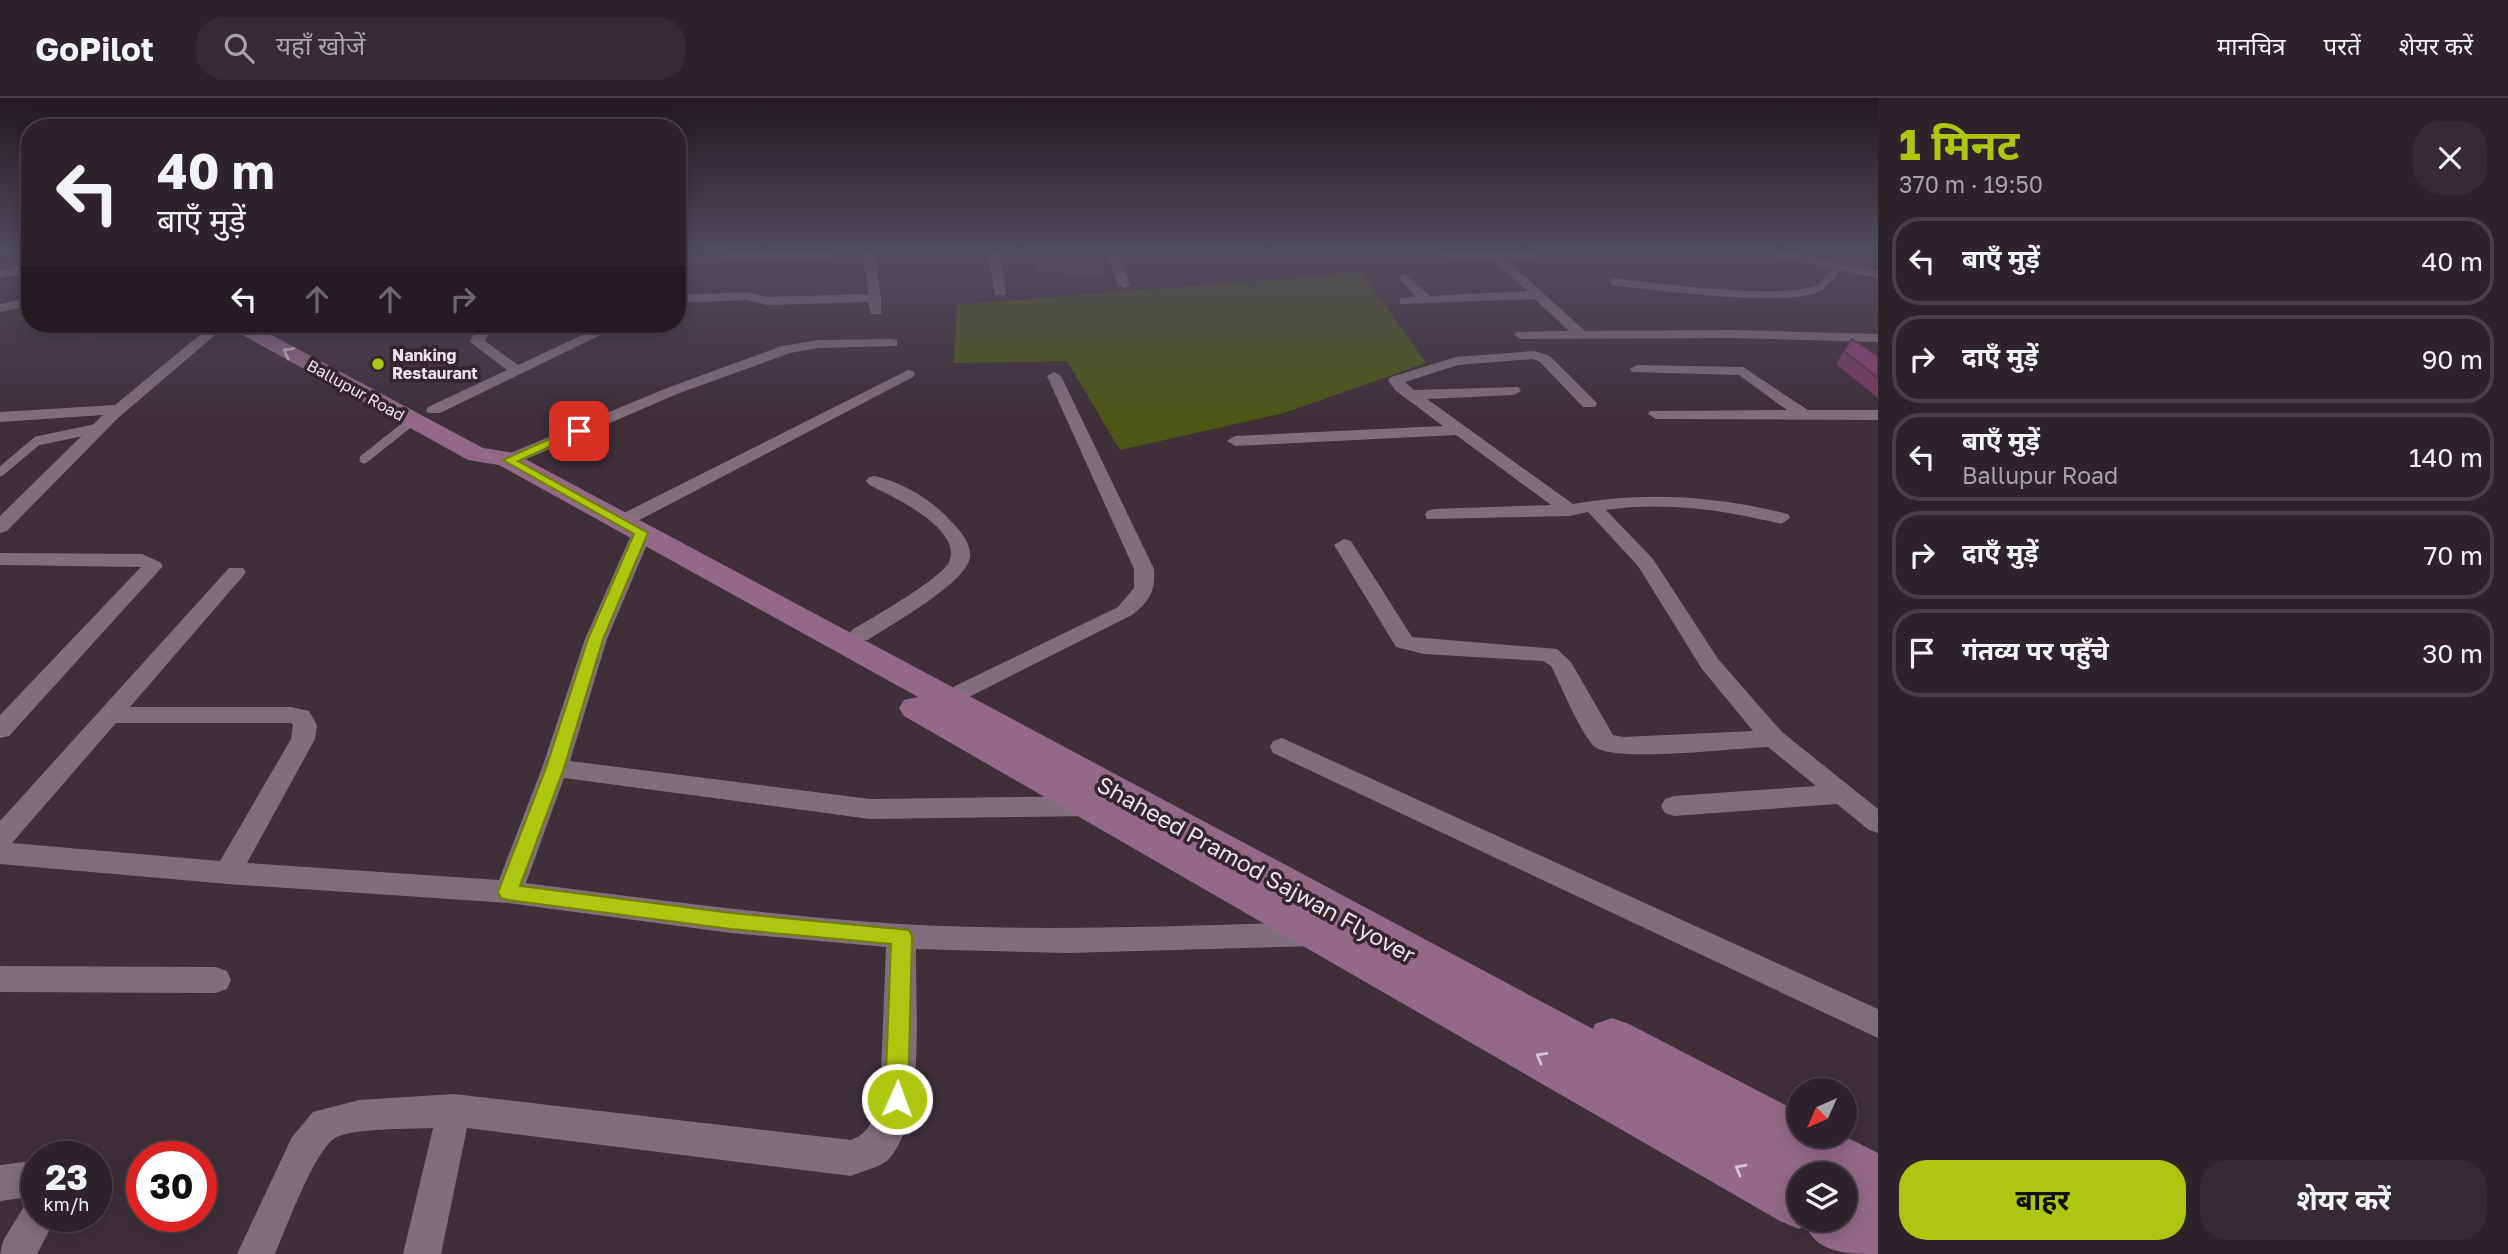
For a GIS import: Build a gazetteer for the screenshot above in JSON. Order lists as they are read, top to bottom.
{
  "streets": {
    "main road": ["Ballupur Road", "Shaheed Pramod Sajwan Flyover"]
  },
  "crossings": [
    ["Ballupur Road", "Shaheed Pramod Sajwan Flyover"]
  ],
  "places": ["Nanking Restaurant"],
  "north": "bottom left",
  "page": {
    "header": "GoPilot",
    "search": "यहाँ खोजें",
    "nav": ["मानचित्र", "परतें", "शेयर करें"],
    "heading": ["1 मिनट", "370 m · 19:50"],
    "turn": ["40 m", "बाएँ मुड़ें"],
    "list": [
      {
        "name": "बाएँ मुड़ें",
        "value": "40 m"
      },
      {
        "name": "दाएँ मुड़ें",
        "value": "90 m"
      },
      {
        "name": "बाएँ मुड़ें",
        "note": "Ballupur Road",
        "value": "140 m"
      },
      {
        "name": "दाएँ मुड़ें",
        "value": "70 m"
      },
      {
        "name": "गंतव्य पर पहुँचे",
        "value": "30 m"
      }
    ],
    "speed": "23 km/h",
    "limit": "30",
    "buttons": ["बाहर", "शेयर करें"]
  }
}
